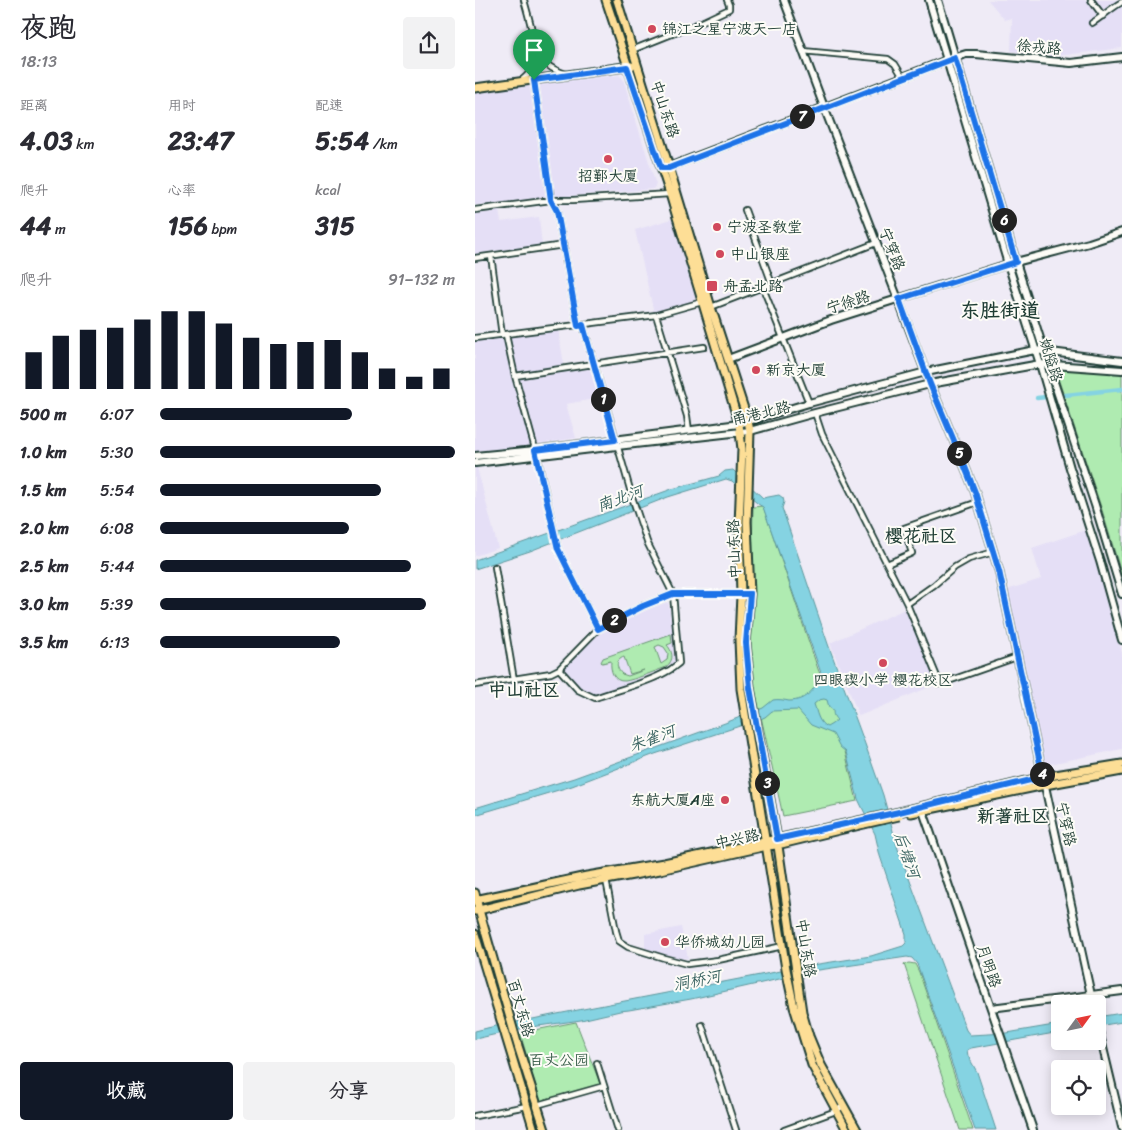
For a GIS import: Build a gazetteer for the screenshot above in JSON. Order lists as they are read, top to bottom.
{
  "streets": {
    "main road": [
      "徐戎路",
      "中山东路",
      "宁穿路",
      "宁徐路",
      "姚隘路",
      "甬港北路",
      "中兴路",
      "月明路",
      "百丈东路"
    ]
  },
  "crossings": [
    ["徐戎路", "中山东路"],
    ["徐戎路", "宁穿路"],
    ["徐戎路", "姚隘路"],
    ["中山东路", "宁徐路"],
    ["中山东路", "甬港北路"],
    ["中山东路", "中兴路"],
    ["宁穿路", "宁徐路"],
    ["宁穿路", "甬港北路"],
    ["宁穿路", "中兴路"],
    ["宁徐路", "姚隘路"],
    ["姚隘路", "甬港北路"],
    ["中兴路", "月明路"],
    ["中兴路", "百丈东路"]
  ],
  "districts": [
    "东胜街道",
    "樱花社区",
    "中山社区",
    "新著社区"
  ],
  "water": [
    "南北河",
    "朱雀河",
    "后塘河",
    "洞桥河"
  ],
  "parks": ["百丈公园"],
  "places": {
    "other": [
      "锦江之星宁波天一店",
      "招鄞大厦",
      "宁波圣教堂",
      "中山银座",
      "新京大厦",
      "四眼碶小学 樱花校区",
      "东航大厦A座",
      "华侨城幼儿园"
    ],
    "transit": ["舟孟北路"]
  },
  "north": "top right",
  "page": {
    "heading": ["夜跑", "18:13"],
    "stats": [
      ["距离", "4.03 km"],
      ["用时", "23:47"],
      ["配速", "5:54 /km"],
      ["爬升", "44 m"],
      ["心率", "156 bpm"],
      ["kcal", "315"]
    ],
    "pins": [
      "7",
      "6",
      "1",
      "5",
      "2",
      "4",
      "3"
    ],
    "chart": ["爬升", "91–132 m"],
    "list": [
      {
        "name": "500 m",
        "note": "6:07"
      },
      {
        "name": "1.0 km",
        "note": "5:30"
      },
      {
        "name": "1.5 km",
        "note": "5:54"
      },
      {
        "name": "2.0 km",
        "note": "6:08"
      },
      {
        "name": "2.5 km",
        "note": "5:44"
      },
      {
        "name": "3.0 km",
        "note": "5:39"
      },
      {
        "name": "3.5 km",
        "note": "6:13"
      }
    ],
    "buttons": ["收藏", "分享"]
  }
}
